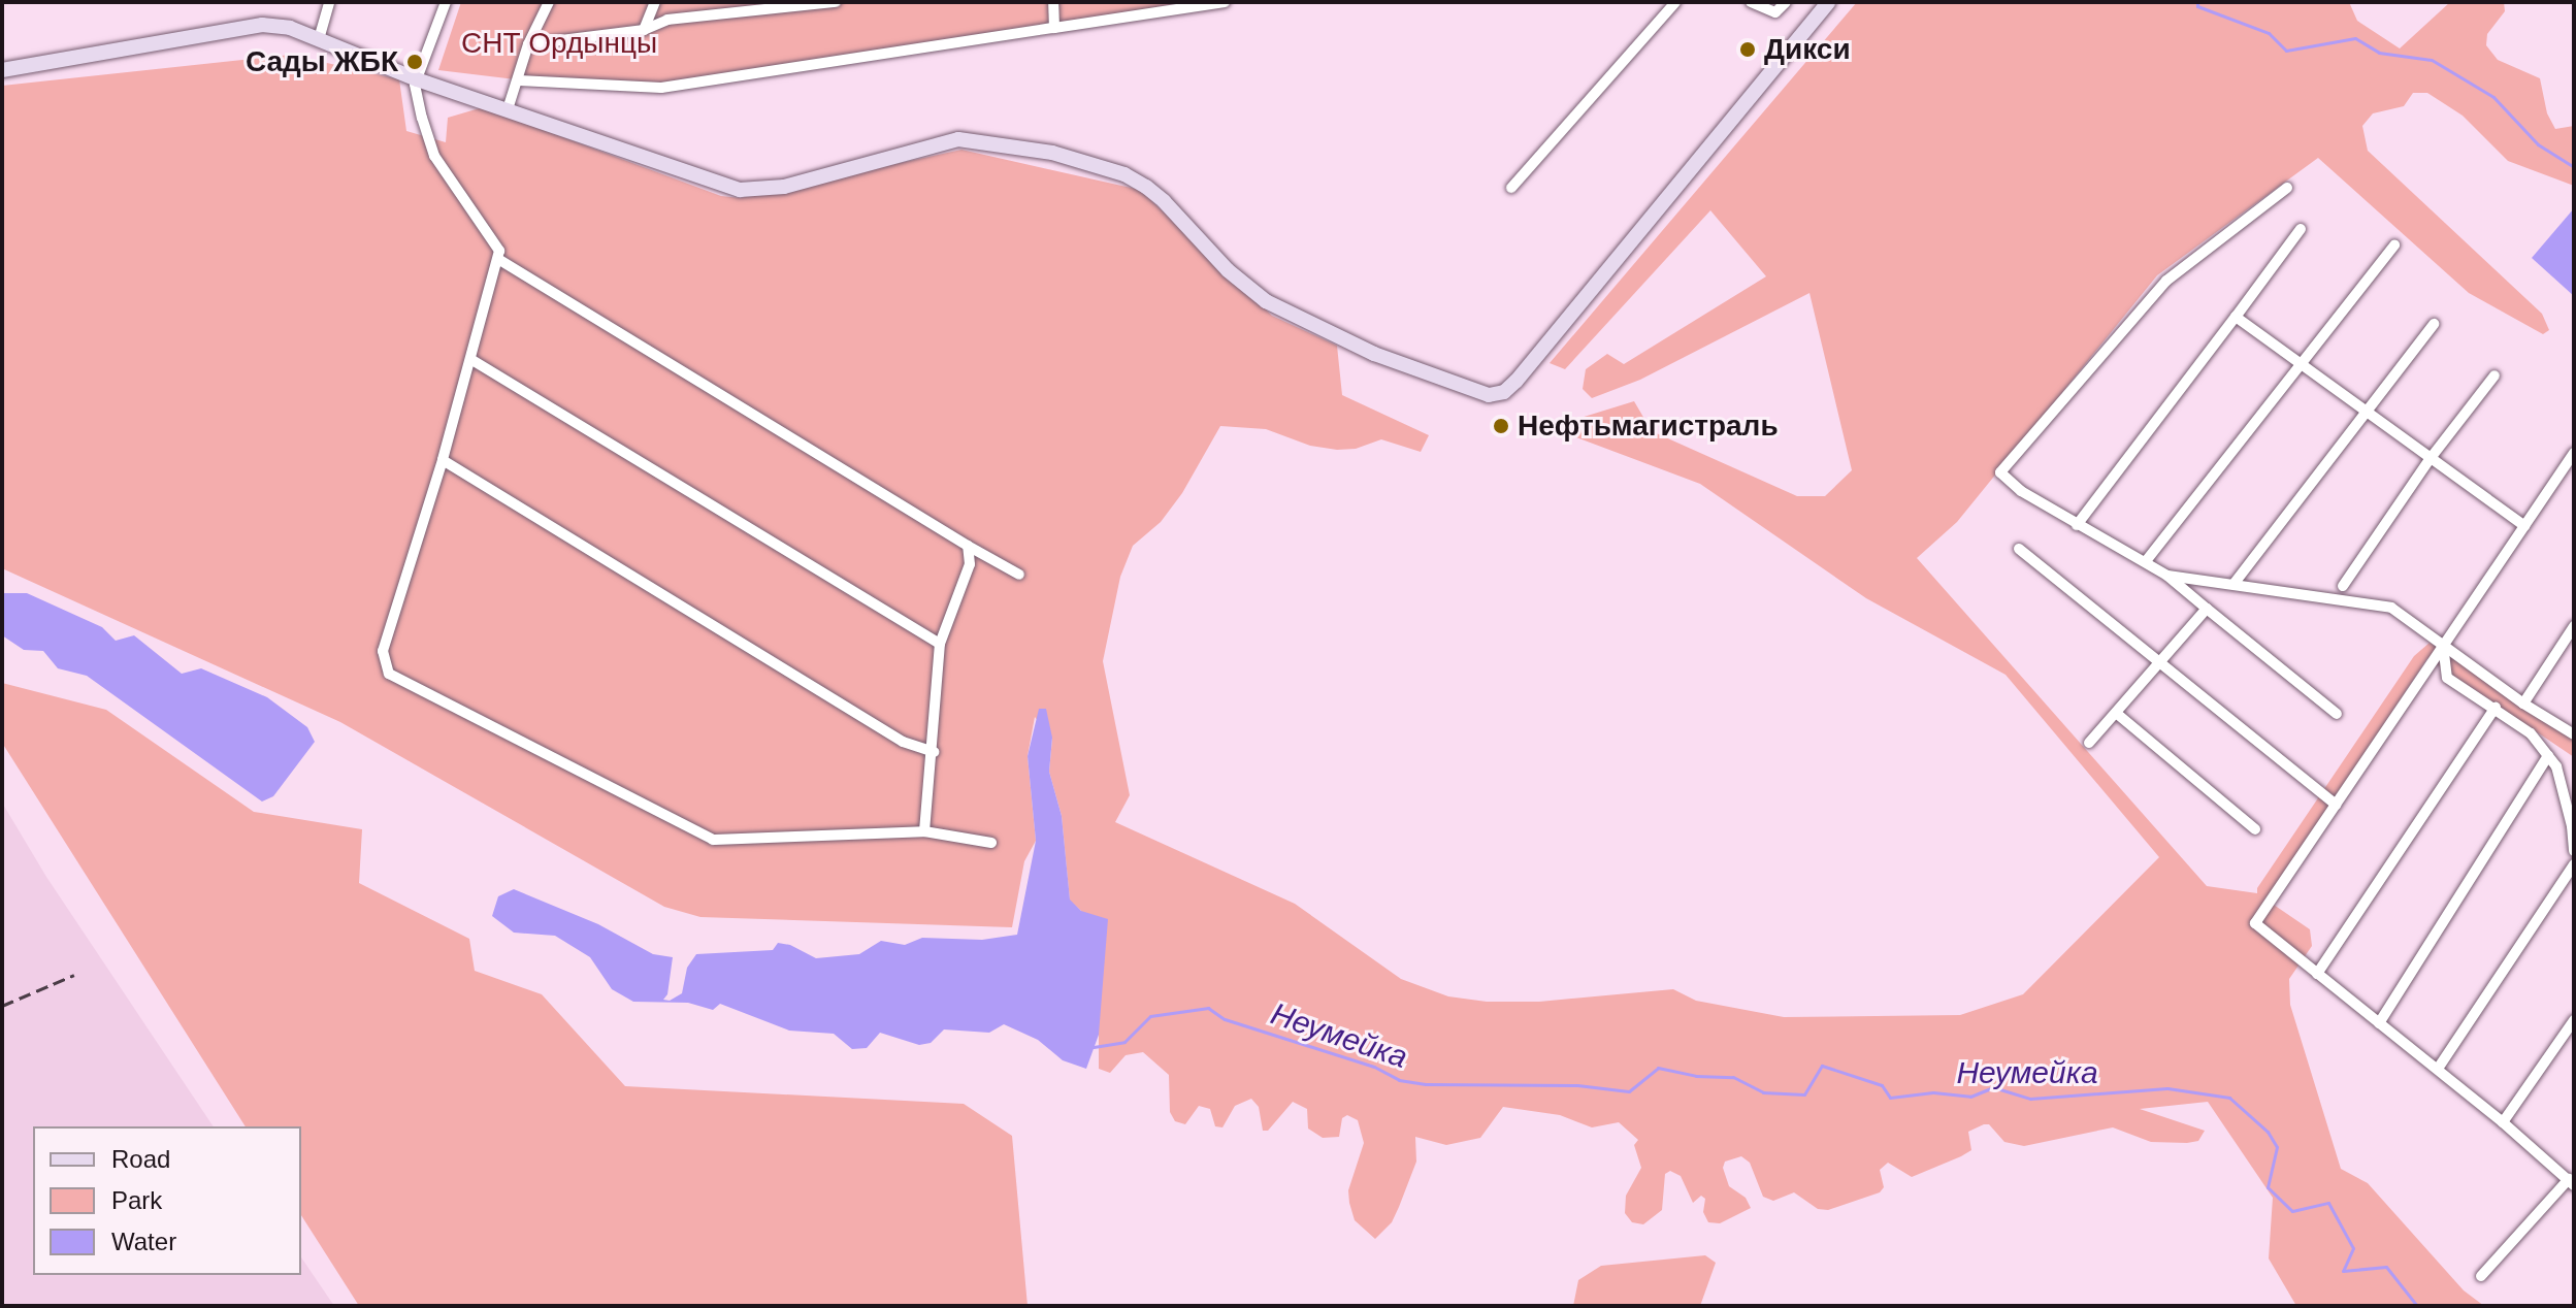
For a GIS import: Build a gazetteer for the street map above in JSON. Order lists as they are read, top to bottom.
{
  "water": ["Неумейка"],
  "parks": ["СНТ Ордынцы"],
  "places": ["Дикси", "Сады ЖБК", "Нефтьмагистраль"],
  "legend": ["Road", "Park", "Water"]
}
